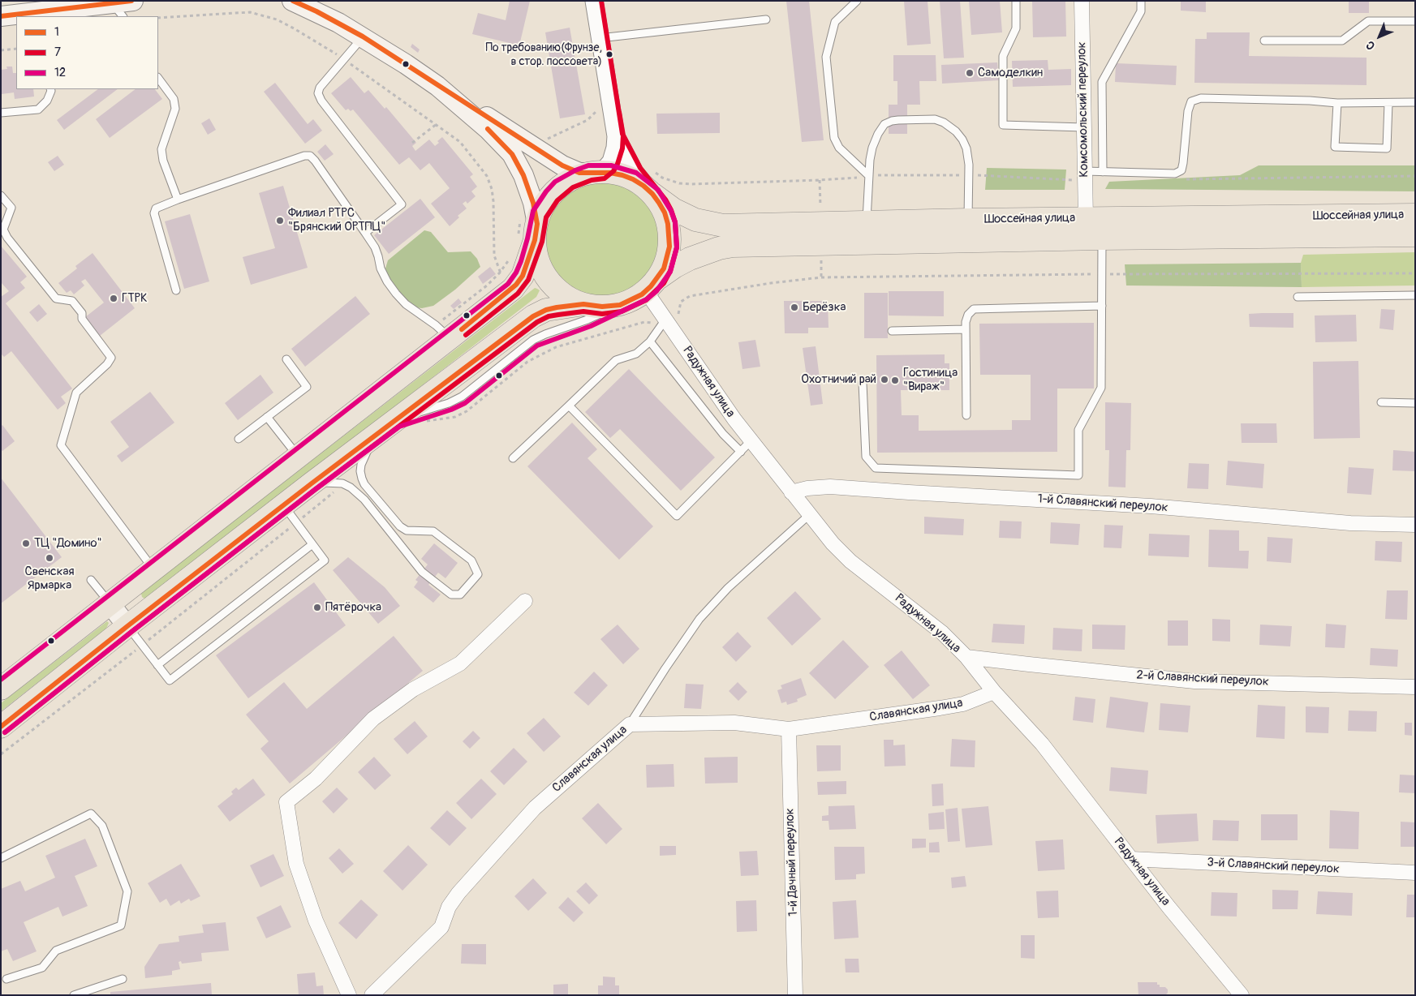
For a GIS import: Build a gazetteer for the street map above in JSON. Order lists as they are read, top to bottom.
{
  "streets": {
    "main road": ["Шоссейная улица"],
    "street": [
      "Комсомольский переулок",
      "Радужная улица",
      "1-й Славянский переулок",
      "2-й Славянский переулок",
      "Славянская улица",
      "1-й Дачный переулок",
      "3-й Славянский переулок"
    ]
  },
  "crossings": [
    ["Комсомольский переулок", "Шоссейная улица"],
    ["Шоссейная улица", "Радужная улица"],
    ["Радужная улица", "1-й Славянский переулок"],
    ["Радужная улица", "2-й Славянский переулок"],
    ["Радужная улица", "Славянская улица"],
    ["Радужная улица", "3-й Славянский переулок"],
    ["Славянская улица", "1-й Дачный переулок"]
  ],
  "places": [
    "По требованию(Фрунзе, в стор. поссовета)",
    "Самоделкин",
    "Филиал РТРС \"Брянский ОРТПЦ\"",
    "ГТРК",
    "Берёзка",
    "Охотничий рай",
    "Гостиница \"Вираж\"",
    "ТЦ \"Домино\"",
    "Свенская Ярмарка",
    "Пятёрочка"
  ],
  "lines": ["transit line 1", "transit line 7", "transit line 12"],
  "legend": ["1", "7", "12"],
  "north": "bottom left"
}
